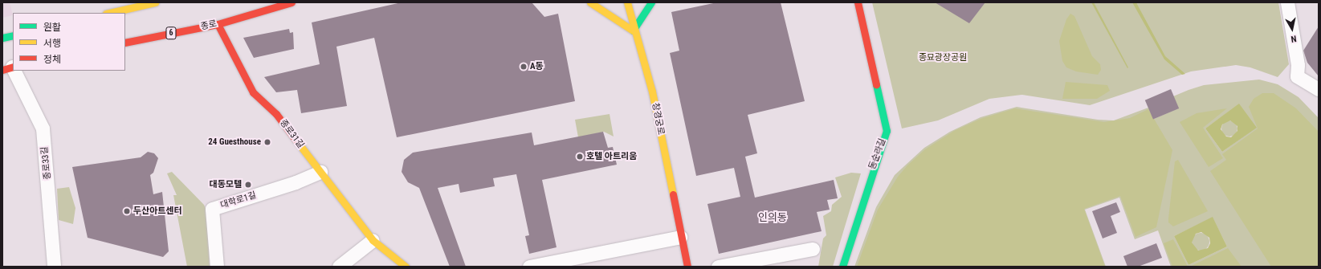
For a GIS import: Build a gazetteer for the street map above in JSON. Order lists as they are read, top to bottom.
{
  "streets": {
    "main road": [
      "종로",
      "6",
      "창경궁로",
      "종로31길",
      "동순라길"
    ],
    "street": ["종로33길", "대학로1길"]
  },
  "crossings": [
    ["종로", "종로31길"],
    ["종로31길", "대학로1길"]
  ],
  "districts": ["인의동"],
  "parks": ["종묘광장공원"],
  "places": [
    "A동",
    "24 Guesthouse",
    "호텔 아트리움",
    "대동모텔",
    "두산아트센터"
  ],
  "legend": ["원활", "서행", "정체"],
  "north": "bottom"
}
